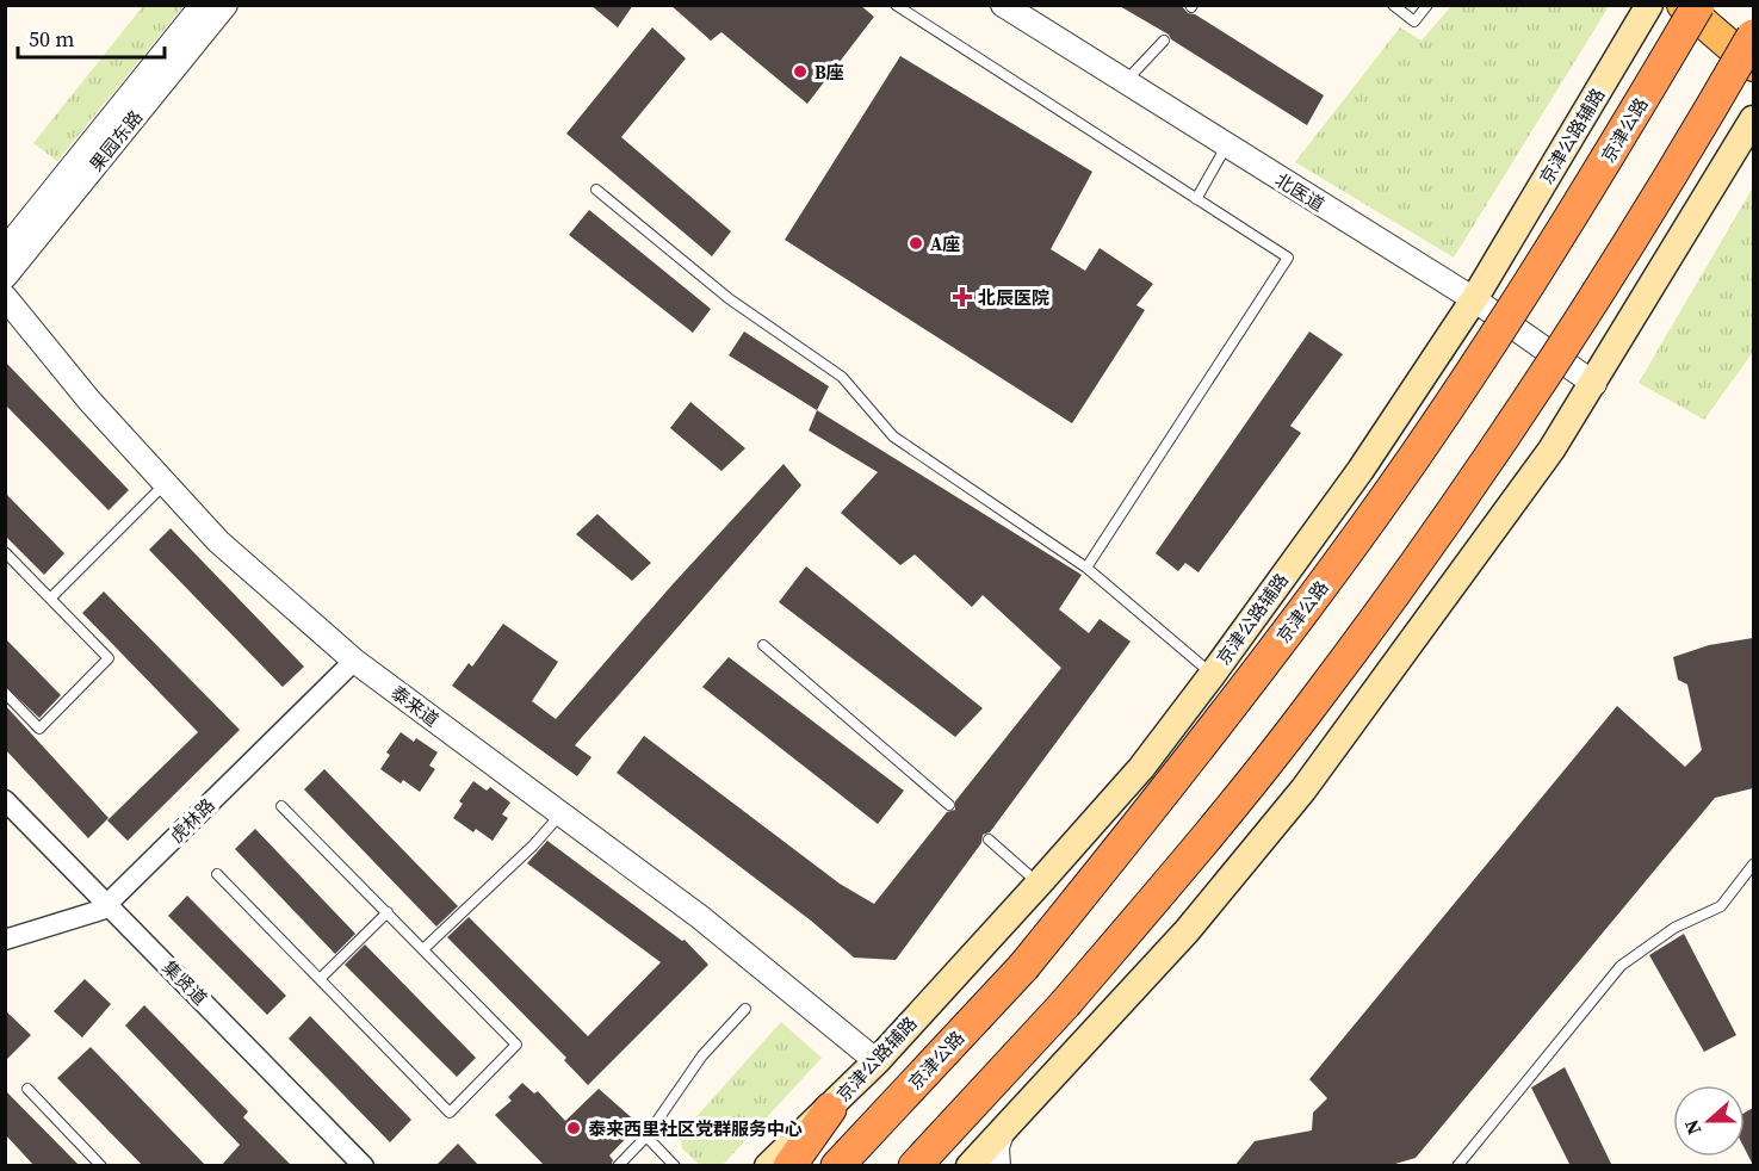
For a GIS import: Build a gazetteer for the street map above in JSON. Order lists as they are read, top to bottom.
{
  "streets": {
    "highway": ["京津公路"],
    "main road": ["京津公路辅路"],
    "street": [
      "果园东路",
      "北医道",
      "泰来道",
      "虎林路",
      "集贤道"
    ]
  },
  "crossings": [
    ["京津公路辅路", "北医道"],
    ["京津公路辅路", "泰来道"],
    ["泰来道", "虎林路"],
    ["虎林路", "集贤道"]
  ],
  "places": {
    "other": ["B座", "A座", "泰来西里社区党群服务中心"],
    "health": ["北辰医院"]
  },
  "scale_bar": "50 m",
  "north": "left"
}
